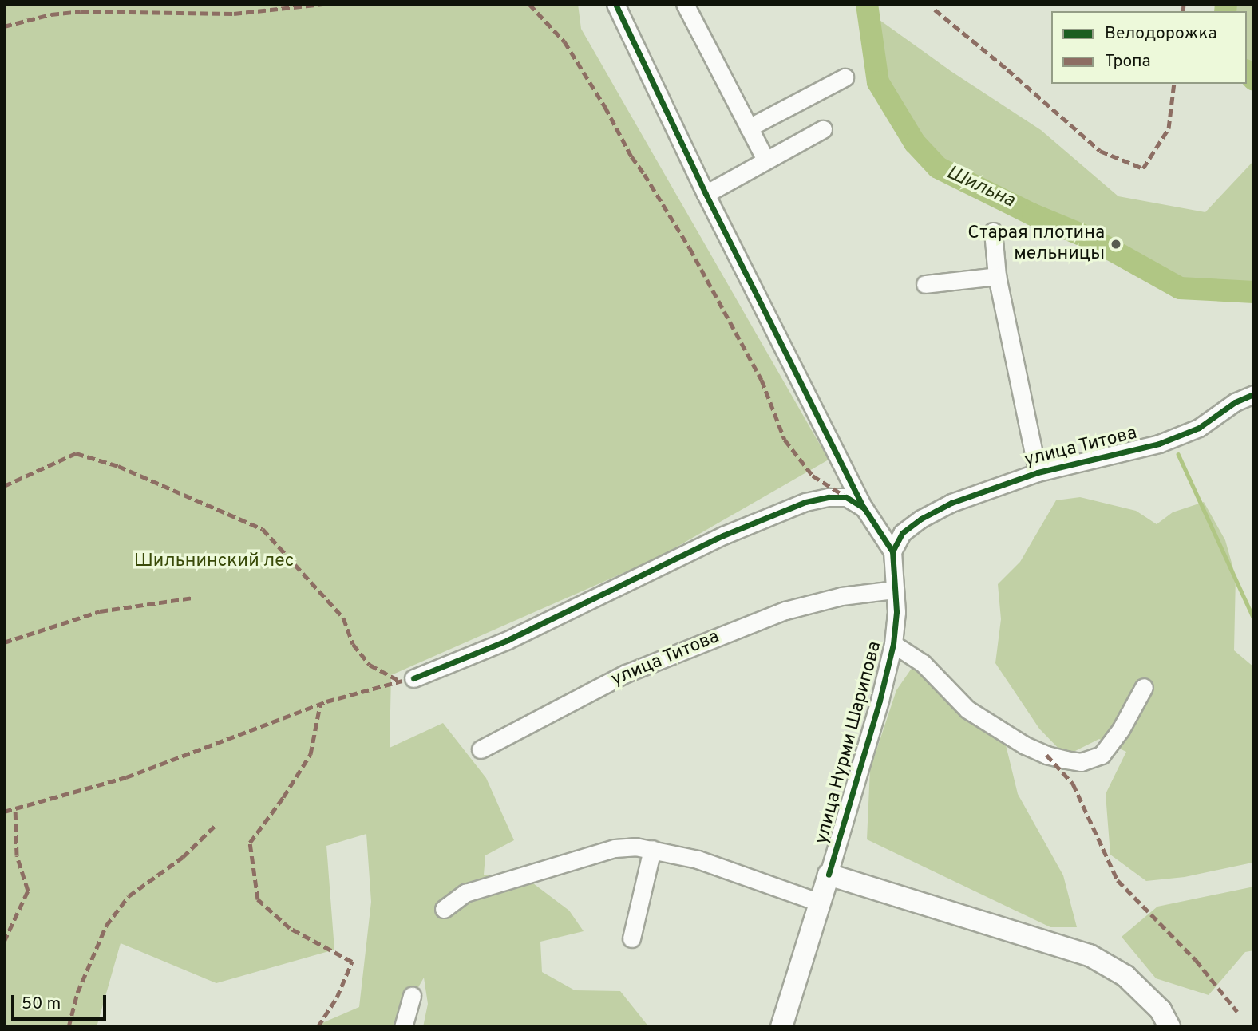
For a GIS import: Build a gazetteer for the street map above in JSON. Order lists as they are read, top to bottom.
{
  "streets": {
    "main road": ["улица Нурми Шарипова"],
    "street": ["улица Титова"]
  },
  "crossings": [
    ["улица Титова", "улица Нурми Шарипова"]
  ],
  "water": ["Шильна"],
  "parks": ["Шильнинский лес"],
  "places": ["Старая плотина мельницы"],
  "legend": ["Велодорожка", "Тропа"],
  "scale_bar": "50 m"
}
